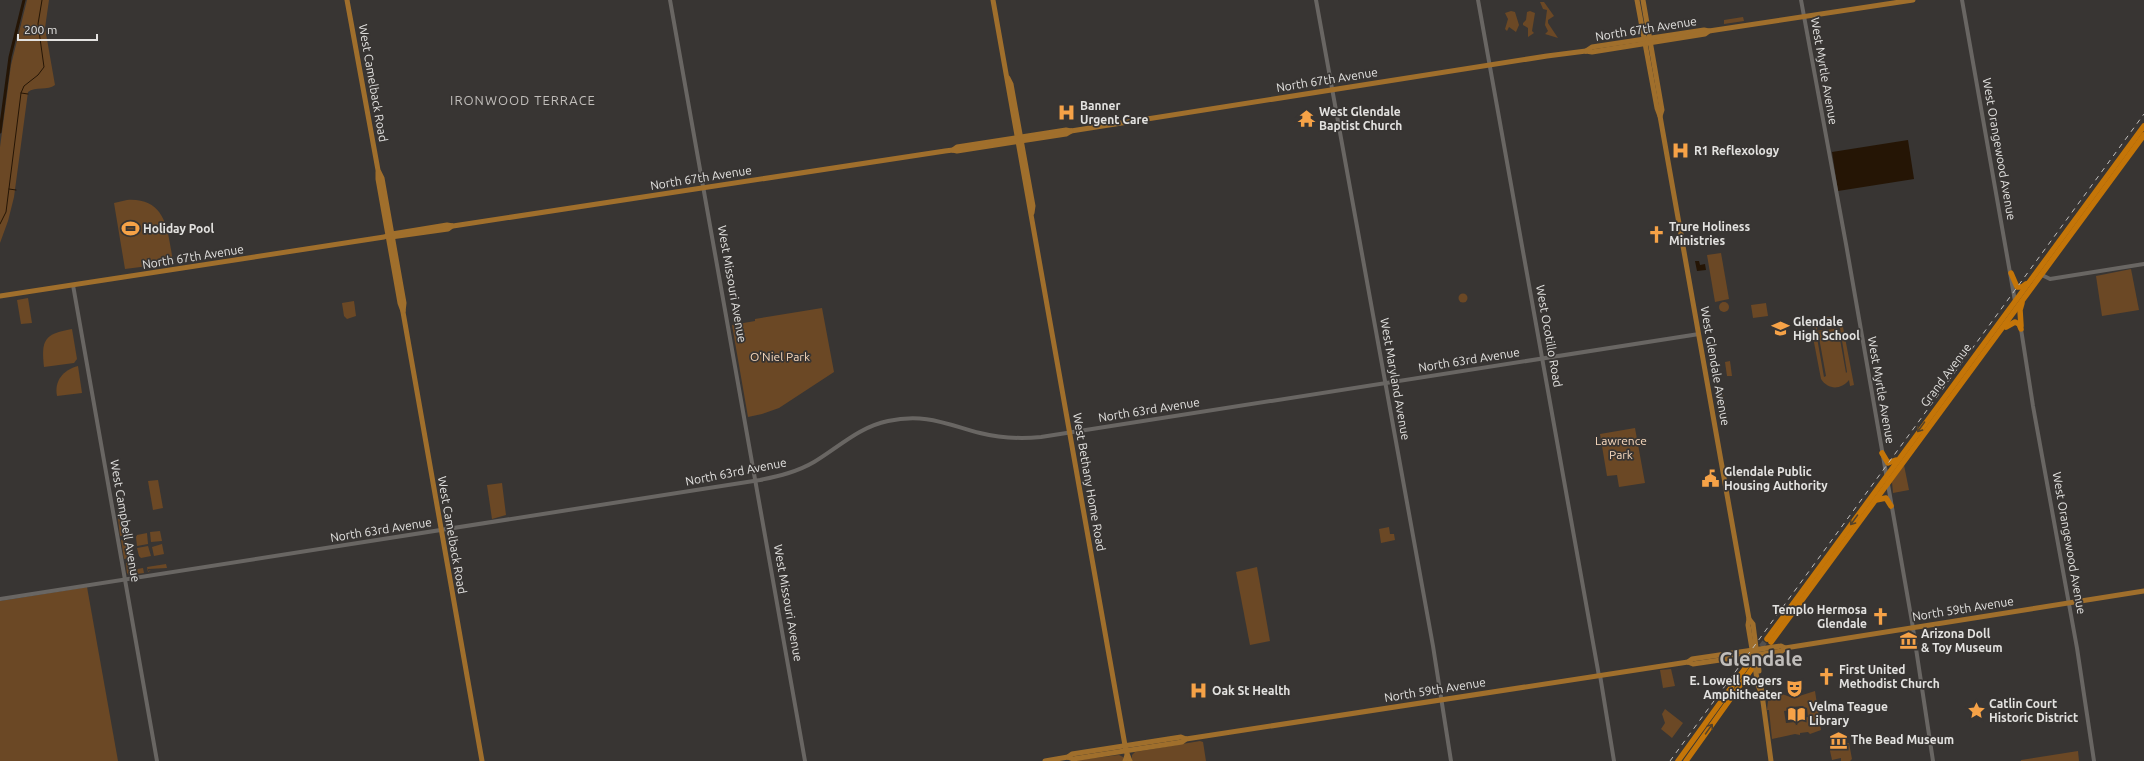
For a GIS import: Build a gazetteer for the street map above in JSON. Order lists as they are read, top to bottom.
{
  "streets": {
    "highway": ["Grand Avenue"],
    "main road": [
      "North 67th Avenue",
      "West Camelback Road",
      "West Glendale Avenue",
      "West Bethany Home Road",
      "North 59th Avenue"
    ],
    "street": [
      "West Myrtle Avenue",
      "West Orangewood Avenue",
      "West Missouri Avenue",
      "West Ocotillo Road",
      "North 63rd Avenue",
      "West Maryland Avenue",
      "West Campbell Avenue"
    ]
  },
  "crossings": [
    ["North 67th Avenue", "West Myrtle Avenue"],
    ["North 67th Avenue", "West Camelback Road"],
    ["North 67th Avenue", "West Missouri Avenue"],
    ["North 67th Avenue", "West Ocotillo Road"],
    ["North 67th Avenue", "West Glendale Avenue"],
    ["North 67th Avenue", "West Maryland Avenue"],
    ["North 67th Avenue", "West Bethany Home Road"],
    ["North 67th Avenue", "West Campbell Avenue"],
    ["West Myrtle Avenue", "Grand Avenue"],
    ["West Myrtle Avenue", "North 59th Avenue"],
    ["West Camelback Road", "North 63rd Avenue"],
    ["West Orangewood Avenue", "Grand Avenue"],
    ["West Orangewood Avenue", "North 59th Avenue"],
    ["West Missouri Avenue", "North 63rd Avenue"],
    ["West Ocotillo Road", "North 63rd Avenue"],
    ["West Ocotillo Road", "North 59th Avenue"],
    ["North 63rd Avenue", "West Glendale Avenue"],
    ["North 63rd Avenue", "West Maryland Avenue"],
    ["North 63rd Avenue", "West Bethany Home Road"],
    ["North 63rd Avenue", "West Campbell Avenue"],
    ["West Glendale Avenue", "North 59th Avenue"],
    ["West Maryland Avenue", "North 59th Avenue"],
    ["West Bethany Home Road", "North 59th Avenue"]
  ],
  "districts": ["IRONWOOD TERRACE", "Glendale"],
  "parks": ["O'Niel Park", "Lawrence Park"],
  "places": {
    "hospital": ["Banner Urgent Care", "R1 Reflexology", "Oak St Health"],
    "temple": ["West Glendale Baptist Church"],
    "sports": ["Holiday Pool"],
    "church": ["Trure Holiness Ministries", "Templo Hermosa Glendale", "First United Methodist Church"],
    "school or university": ["Glendale High School"],
    "public building": ["Glendale Public Housing Authority"],
    "museum": ["Arizona Doll & Toy Museum", "The Bead Museum"],
    "theatre": ["E. Lowell Rogers Amphitheater"],
    "place": ["Catlin Court Historic District"],
    "library": ["Velma Teague Library"]
  },
  "scale_bar": "200 m"
}
